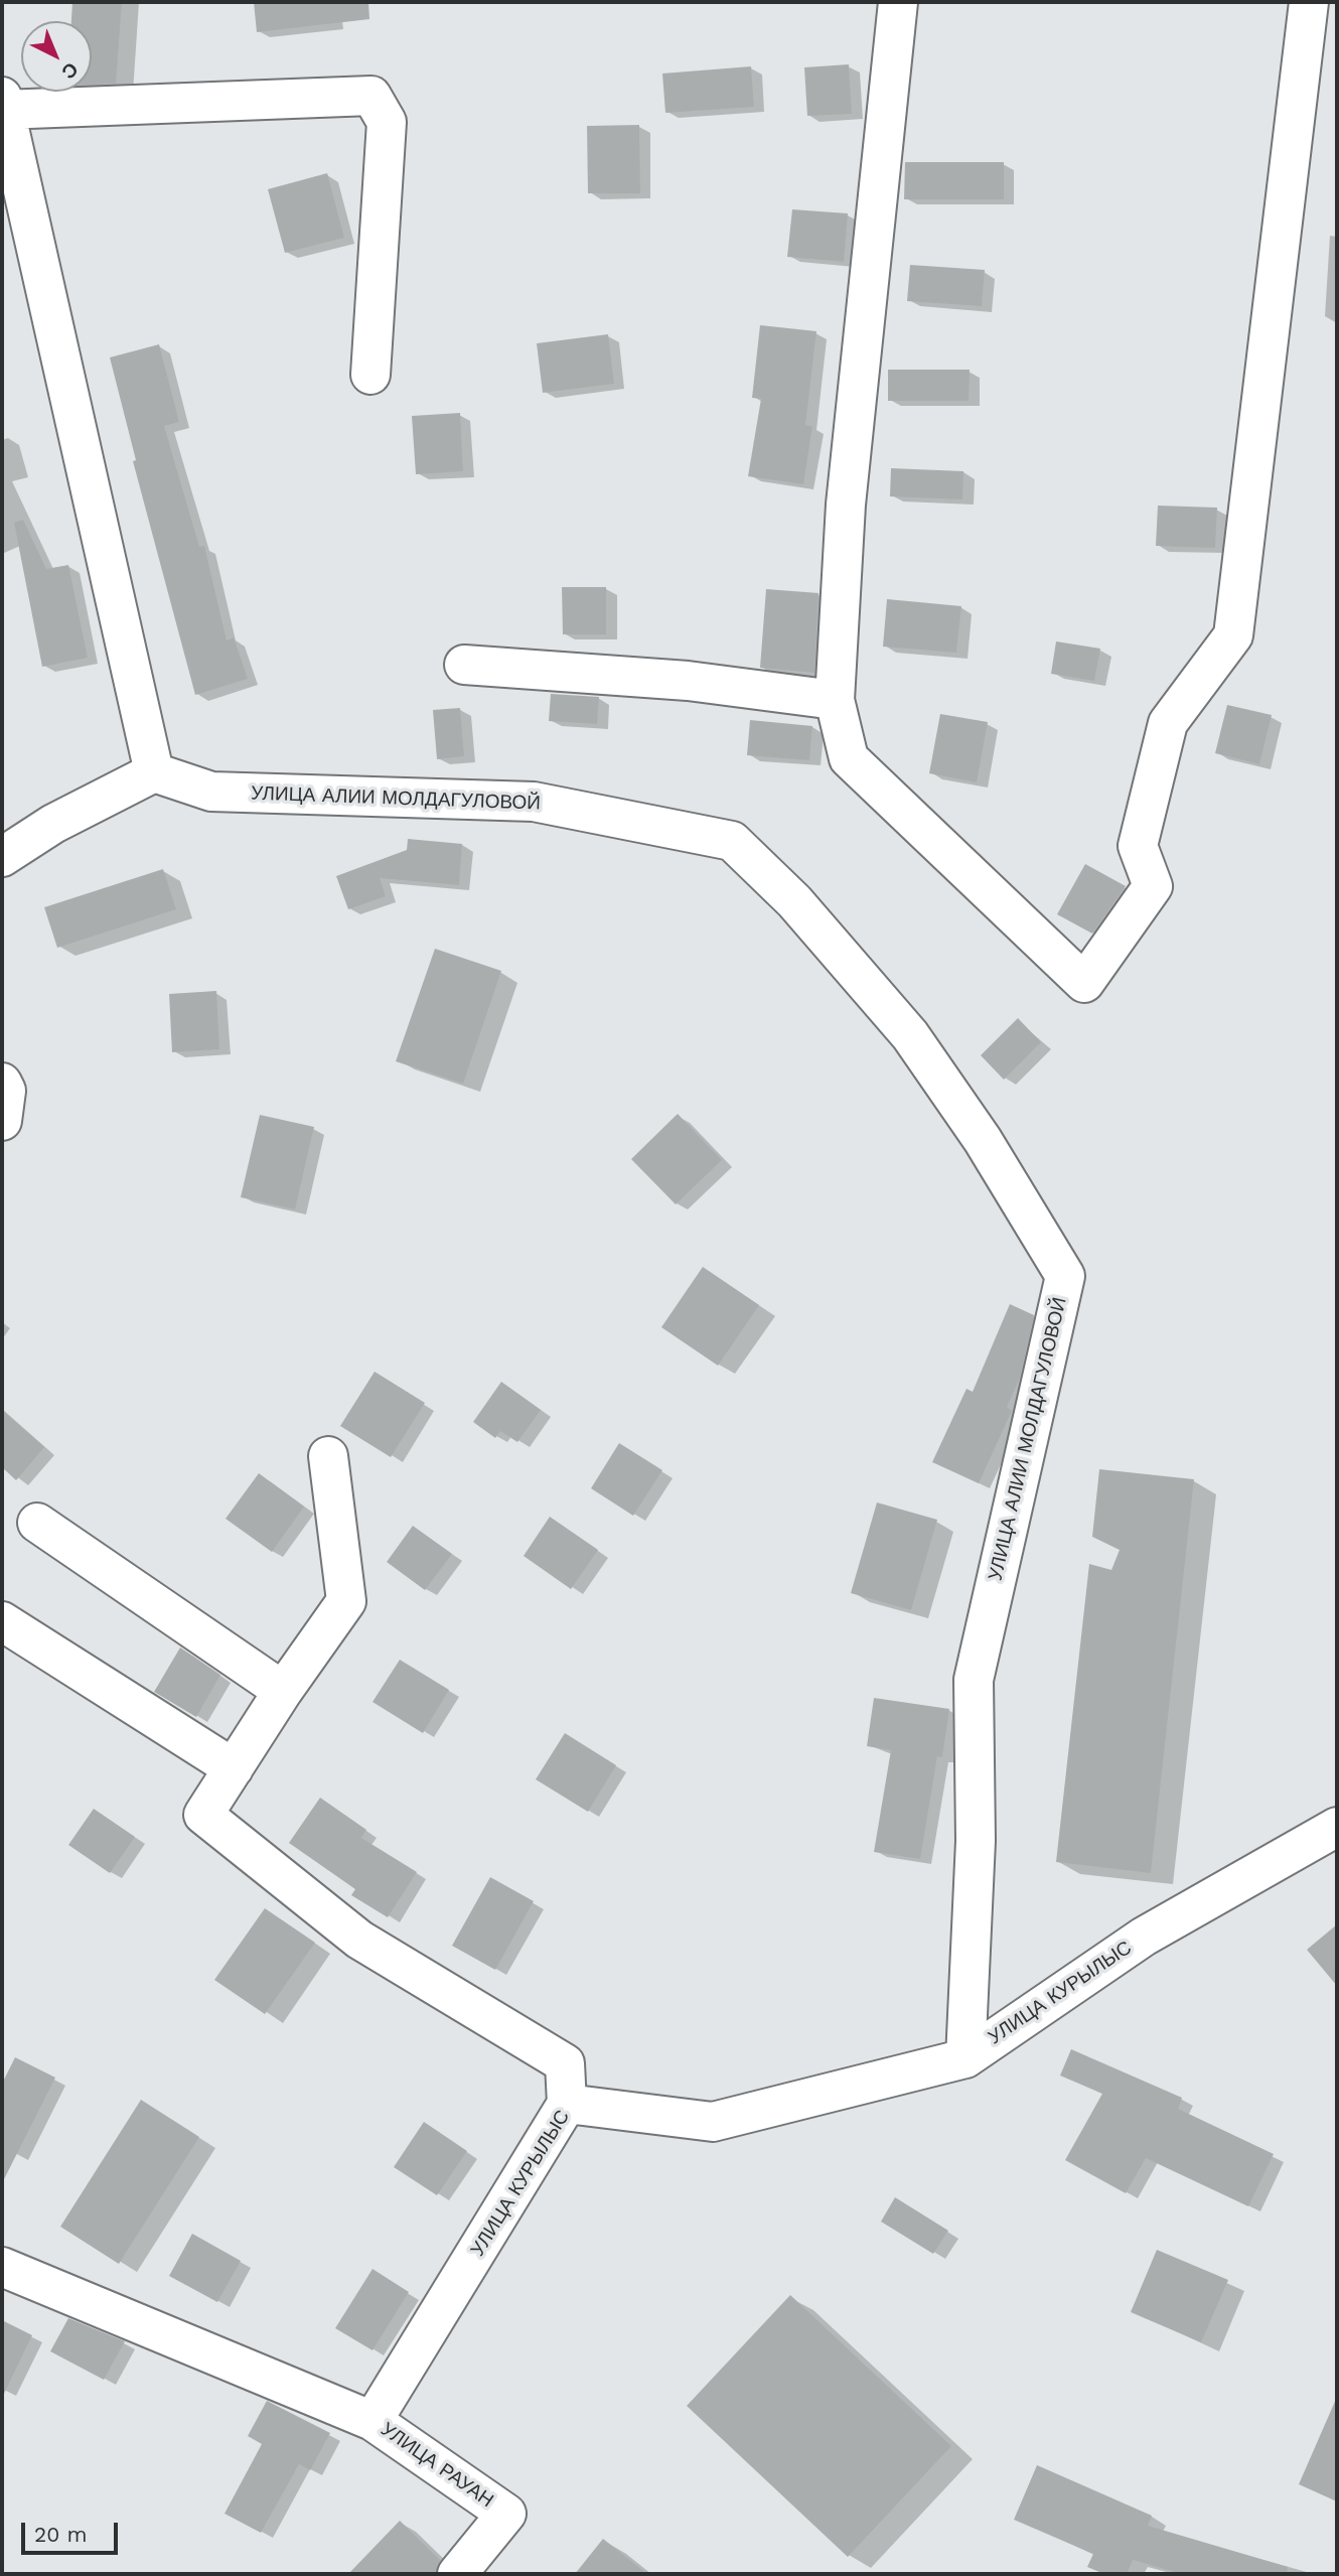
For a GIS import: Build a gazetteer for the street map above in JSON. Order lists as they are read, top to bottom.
{
  "streets": {
    "street": ["УЛИЦА АЛИИ МОЛДАГУЛОВОЙ", "УЛИЦА КУРЫЛЫС", "УЛИЦА РАУАН"]
  },
  "crossings": [
    ["УЛИЦА АЛИИ МОЛДАГУЛОВОЙ", "УЛИЦА КУРЫЛЫС"],
    ["УЛИЦА КУРЫЛЫС", "УЛИЦА РАУАН"]
  ],
  "scale_bar": "20 m",
  "north": "bottom right"
}
